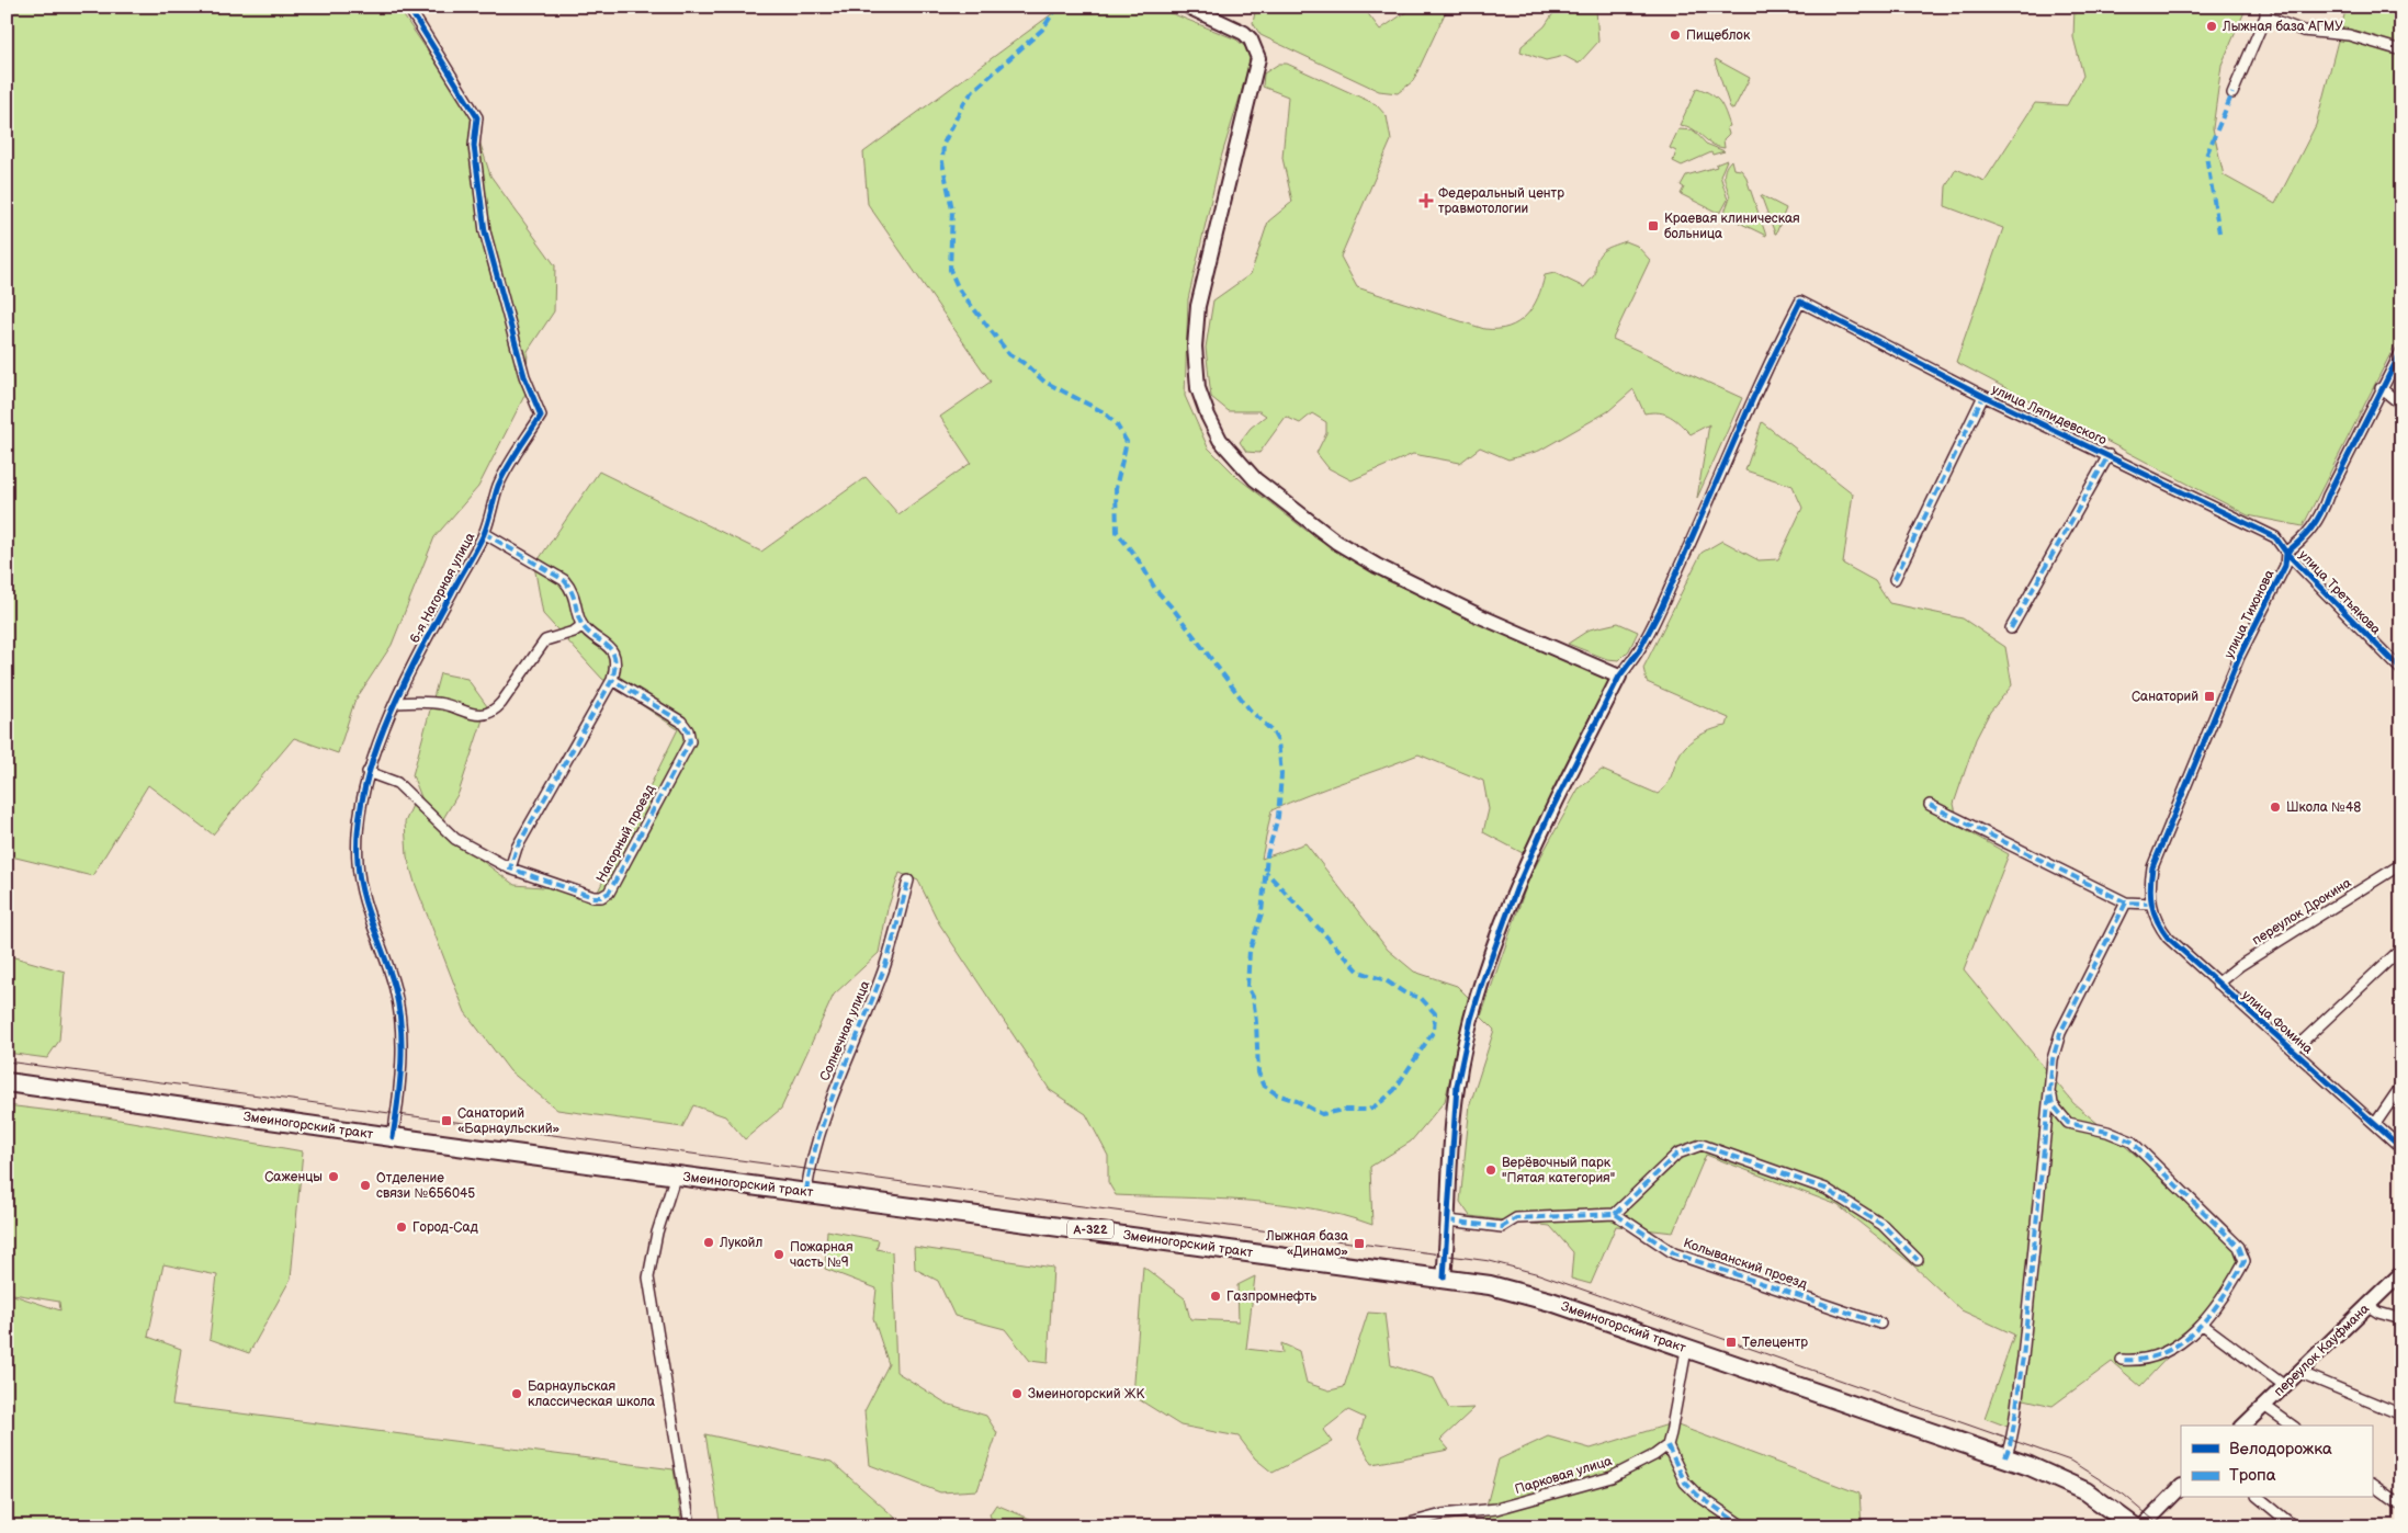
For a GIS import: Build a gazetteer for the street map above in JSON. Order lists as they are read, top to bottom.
{
  "streets": {
    "highway": ["Змеиногорский тракт", "А-322"],
    "street": [
      "улица Ляпидевского",
      "6-я Нагорная улица",
      "улица Третьякова",
      "улица Тихонова",
      "Нагорный проезд",
      "переулок Дрокина",
      "улица Фомина",
      "Солнечная улица",
      "Колыванский проезд",
      "переулок Кауфмана",
      "Парковая улица"
    ]
  },
  "crossings": [
    ["улица Ляпидевского", "улица Третьякова"],
    ["улица Ляпидевского", "улица Тихонова"],
    ["6-я Нагорная улица", "Змеиногорский тракт"],
    ["улица Третьякова", "улица Тихонова"],
    ["улица Тихонова", "улица Фомина"],
    ["переулок Дрокина", "улица Фомина"],
    ["Солнечная улица", "Змеиногорский тракт"]
  ],
  "places": {
    "other": [
      "Лыжная база АГМУ",
      "Пищеблок",
      "Школа №48",
      "Верёвочный парк \"Пятая категория\"",
      "Саженцы",
      "Отделение связи №656045",
      "Город-Сад",
      "Лукойл",
      "Пожарная часть №9",
      "Газпромнефть",
      "Барнаульская классическая школа",
      "Змеиногорский ЖК"
    ],
    "health": ["Федеральный центр травмотологии"],
    "transit": [
      "Краевая клиническая больница",
      "Санаторий",
      "Санаторий «Барнаульский»",
      "Лыжная база «Динамо»",
      "Телецентр"
    ]
  },
  "legend": ["Велодорожка", "Тропа"]
}
